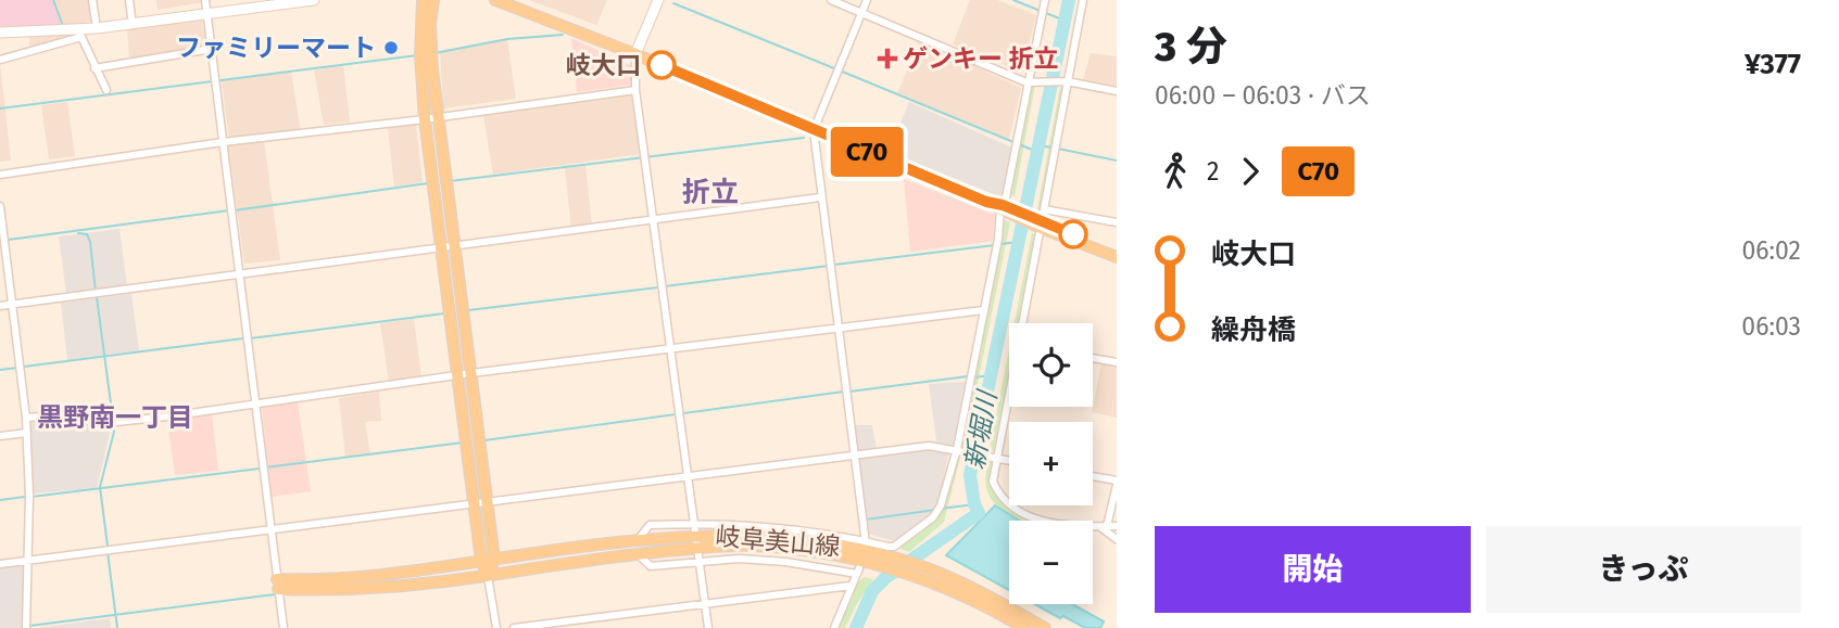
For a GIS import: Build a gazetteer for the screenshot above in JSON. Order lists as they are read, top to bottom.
{
  "streets": {
    "main road": ["岐阜美山線"]
  },
  "districts": ["折立", "黒野南一丁目"],
  "water": ["新堀川"],
  "places": {
    "other": ["ファミリーマート", "岐大口"],
    "health": ["ゲンキー 折立"]
  },
  "lines": ["bus line C70"],
  "page": {
    "on_map": "C70",
    "heading": ["3 分", "06:00 – 06:03 · バス", "¥377"],
    "legs": ["2", "C70"],
    "list": [
      {
        "name": "岐大口",
        "value": "06:02"
      },
      {
        "name": "繰舟橋",
        "value": "06:03"
      }
    ],
    "map_buttons": ["+", "−"],
    "buttons": ["開始", "きっぷ"]
  }
}
